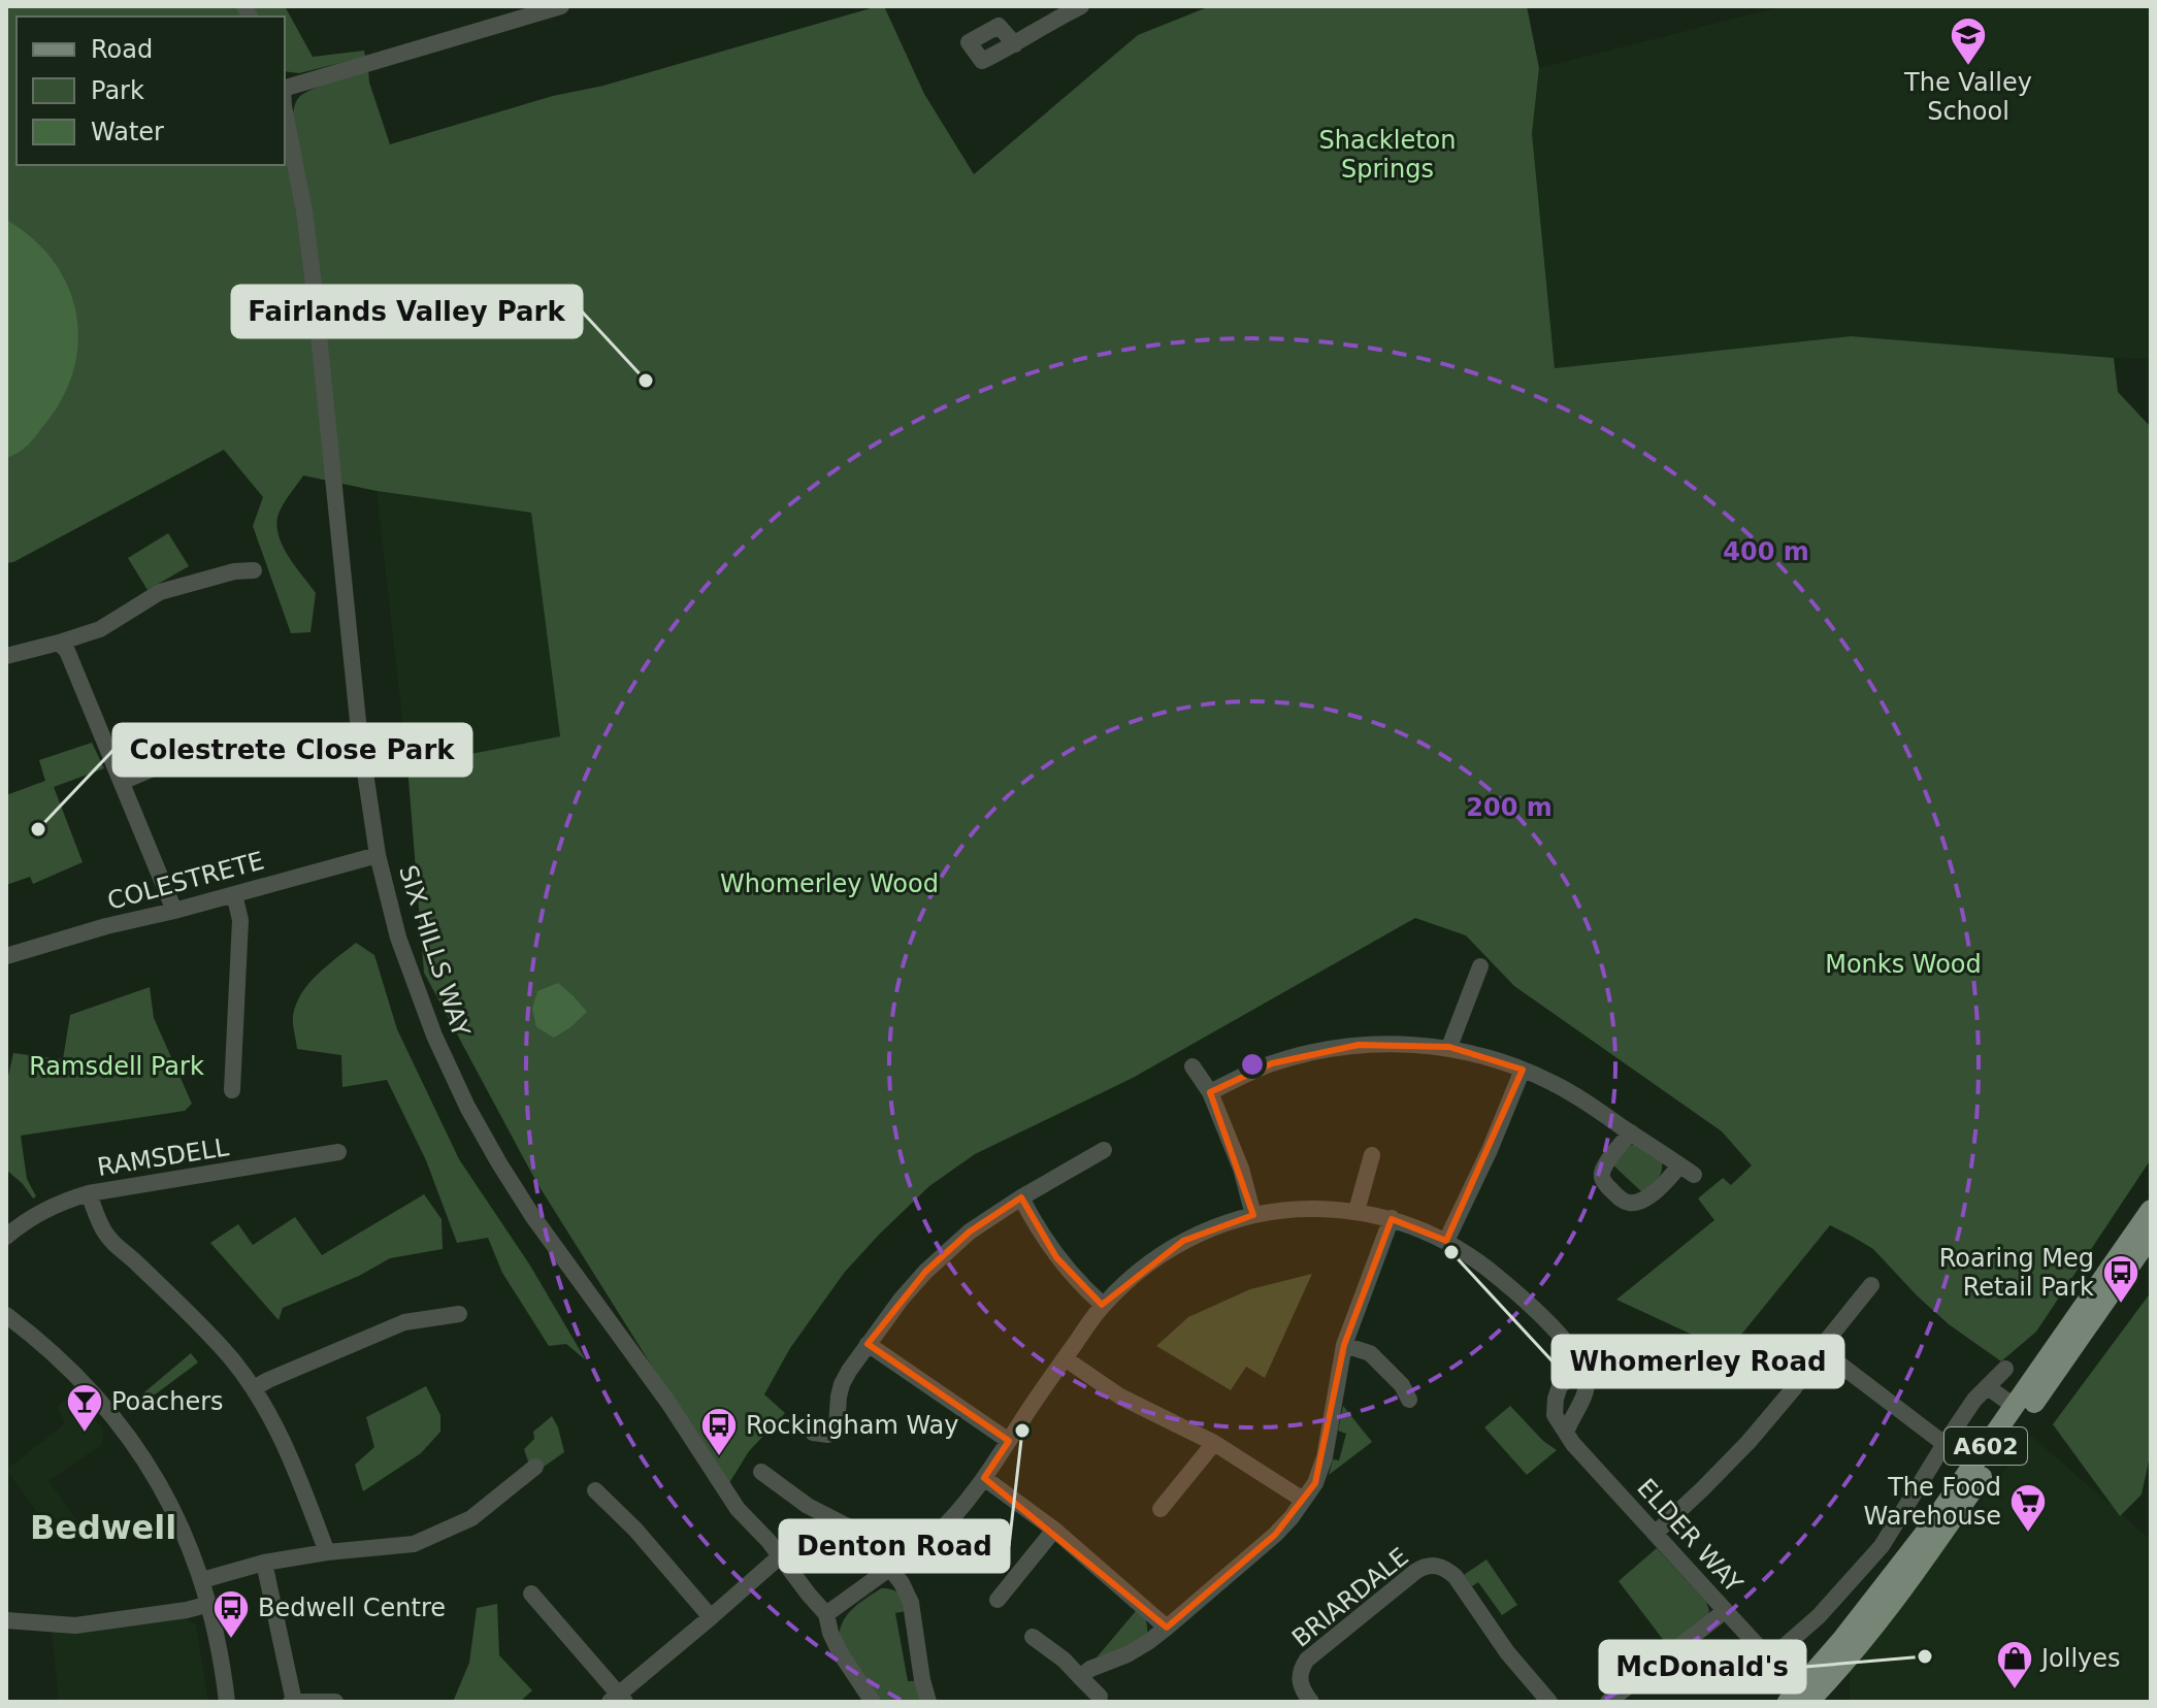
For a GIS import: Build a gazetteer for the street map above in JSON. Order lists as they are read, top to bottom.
{
  "streets": {
    "main road": ["A602"],
    "street": [
      "COLESTRETE",
      "SIX HILLS WAY",
      "RAMSDELL",
      "ELDER WAY",
      "BRIARDALE"
    ]
  },
  "crossings": [
    ["COLESTRETE", "SIX HILLS WAY"]
  ],
  "districts": ["Bedwell"],
  "parks": [
    "Shackleton Springs",
    "Whomerley Wood",
    "Monks Wood",
    "Ramsdell Park"
  ],
  "places": {
    "school or university": ["The Valley School"],
    "other": [
      "Fairlands Valley Park",
      "Colestrete Close Park",
      "Whomerley Road",
      "Denton Road",
      "McDonald's"
    ],
    "bus stop": ["Roaring Meg Retail Park", "Rockingham Way", "Bedwell Centre"],
    "bar": ["Poachers"],
    "supermarket": ["The Food Warehouse"],
    "shop": ["Jollyes"]
  },
  "legend": ["Road", "Park", "Water"],
  "rings": ["400 m", "200 m"]
}
